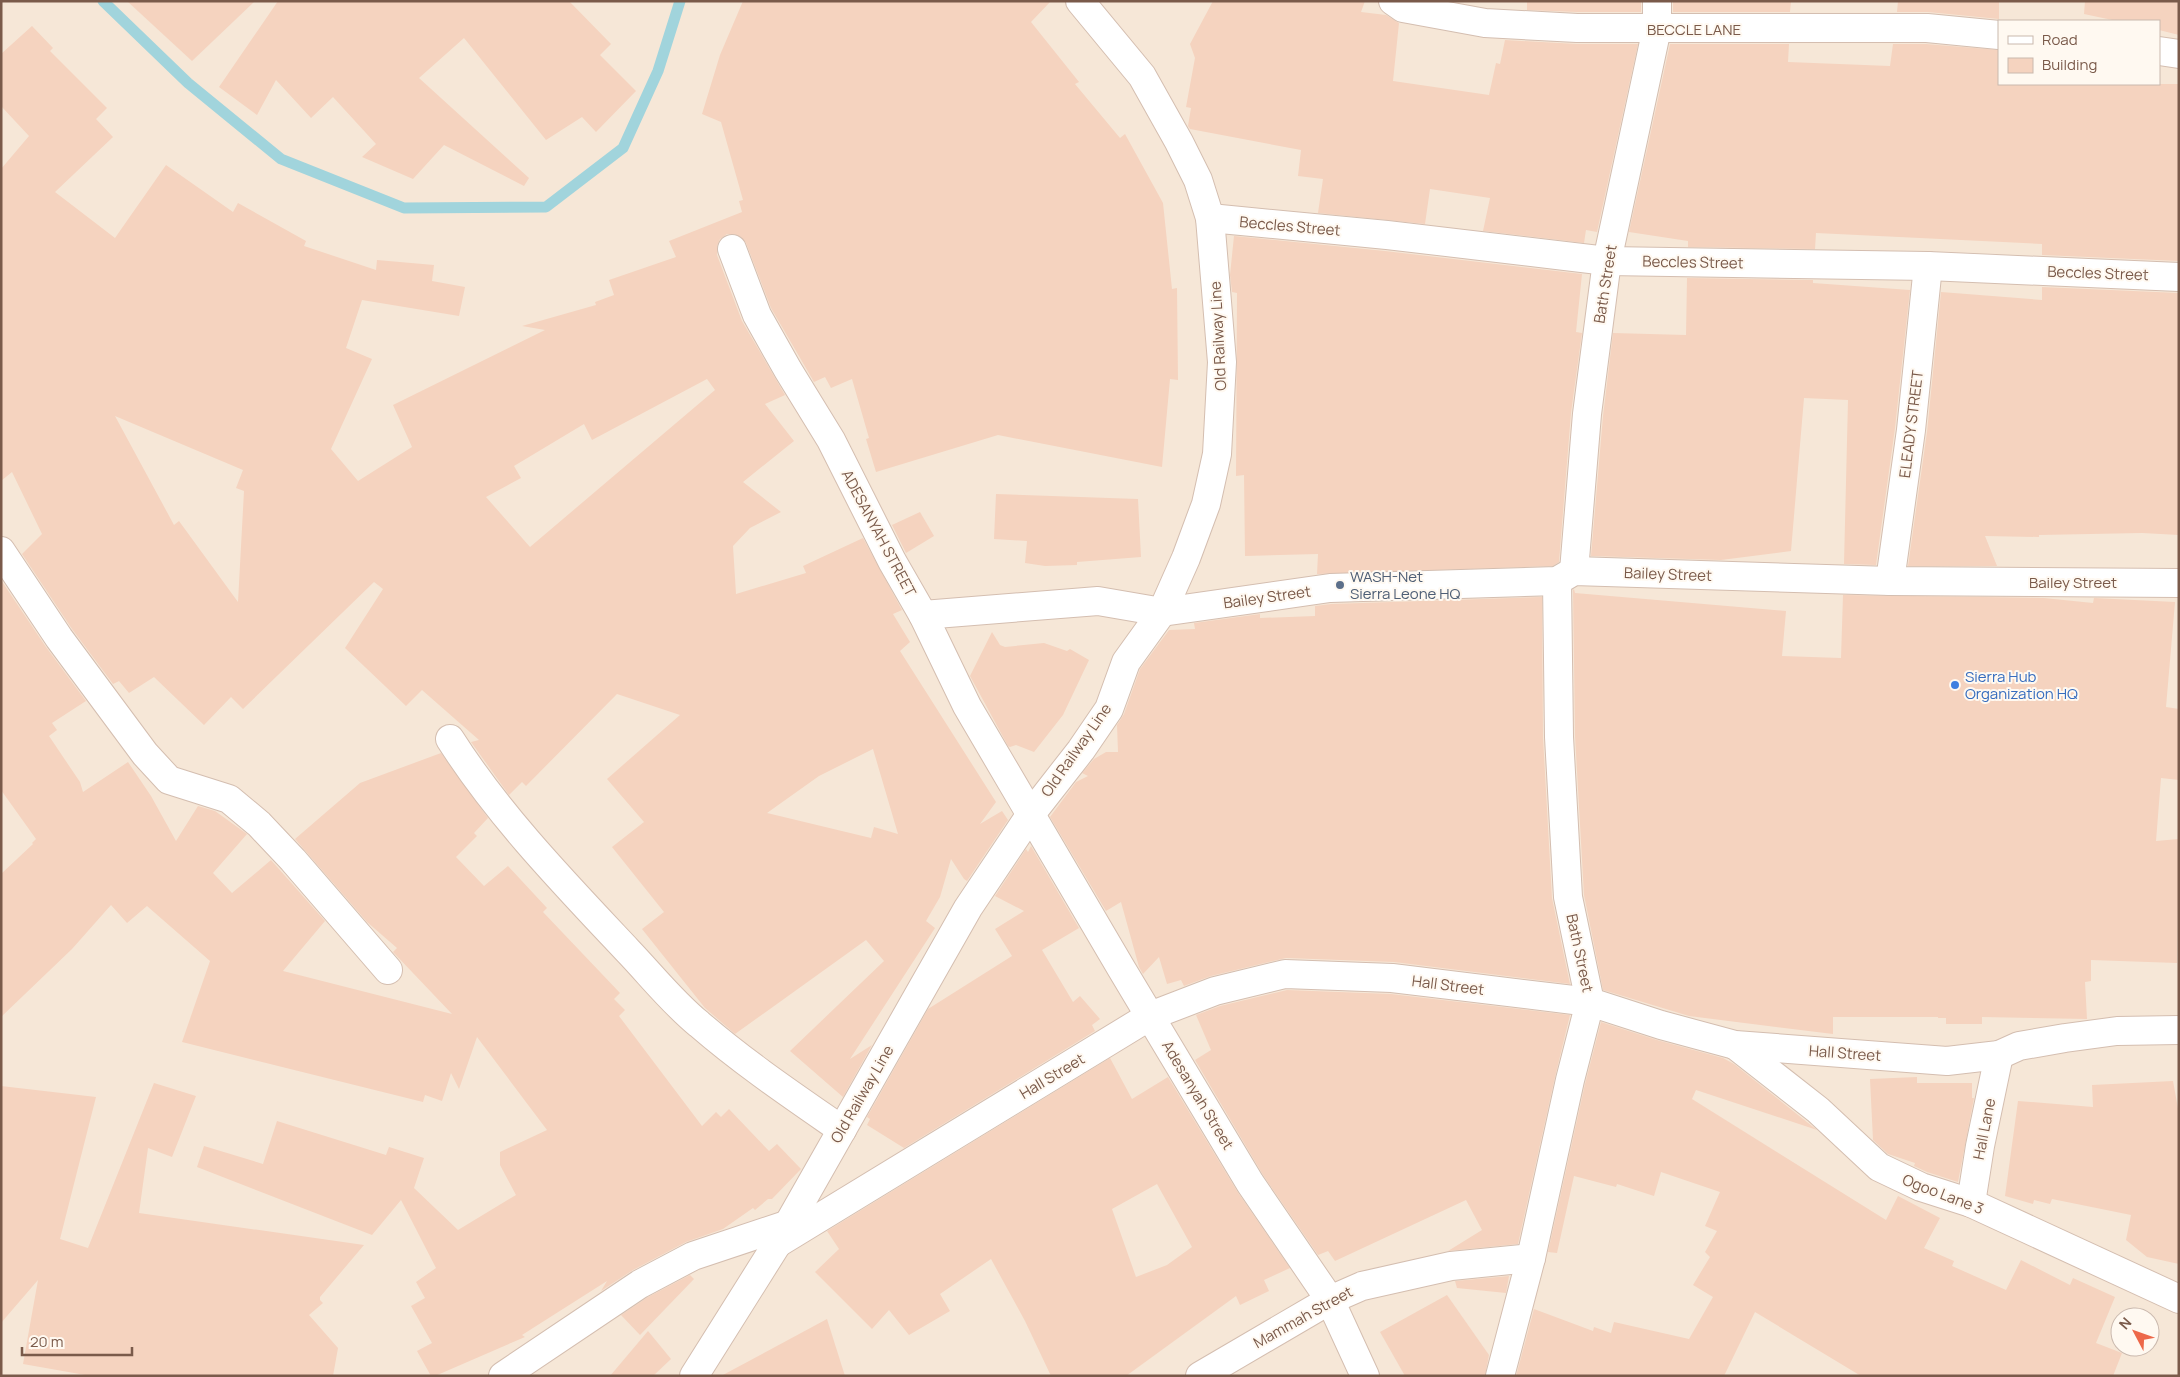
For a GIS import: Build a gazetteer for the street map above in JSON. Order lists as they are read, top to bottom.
{
  "streets": {
    "street": [
      "BECCLE LANE",
      "Beccles Street",
      "Bath Street",
      "Old Railway Line",
      "ELEADY STREET",
      "ADESANYAH STREET",
      "Bailey Street",
      "Hall Street",
      "Adesanyah Street",
      "Hall Lane",
      "Ogoo Lane 3",
      "Mammah Street"
    ]
  },
  "crossings": [
    ["BECCLE LANE", "Bath Street"],
    ["Beccles Street", "Bath Street"],
    ["Beccles Street", "Old Railway Line"],
    ["Beccles Street", "ELEADY STREET"],
    ["Bath Street", "Bailey Street"],
    ["Bath Street", "Hall Street"],
    ["Bath Street", "Mammah Street"],
    ["Old Railway Line", "ADESANYAH STREET"],
    ["Old Railway Line", "Bailey Street"],
    ["Old Railway Line", "Hall Street"],
    ["Old Railway Line", "Adesanyah Street"],
    ["ELEADY STREET", "Bailey Street"],
    ["ADESANYAH STREET", "Bailey Street"],
    ["ADESANYAH STREET", "Adesanyah Street"],
    ["Hall Street", "Adesanyah Street"],
    ["Hall Street", "Hall Lane"],
    ["Hall Street", "Ogoo Lane 3"],
    ["Adesanyah Street", "Mammah Street"],
    ["Hall Lane", "Ogoo Lane 3"]
  ],
  "places": ["WASH-Net Sierra Leone HQ", "Sierra Hub Organization HQ"],
  "legend": ["Road", "Building"],
  "scale_bar": "20 m",
  "north": "top left"
}
